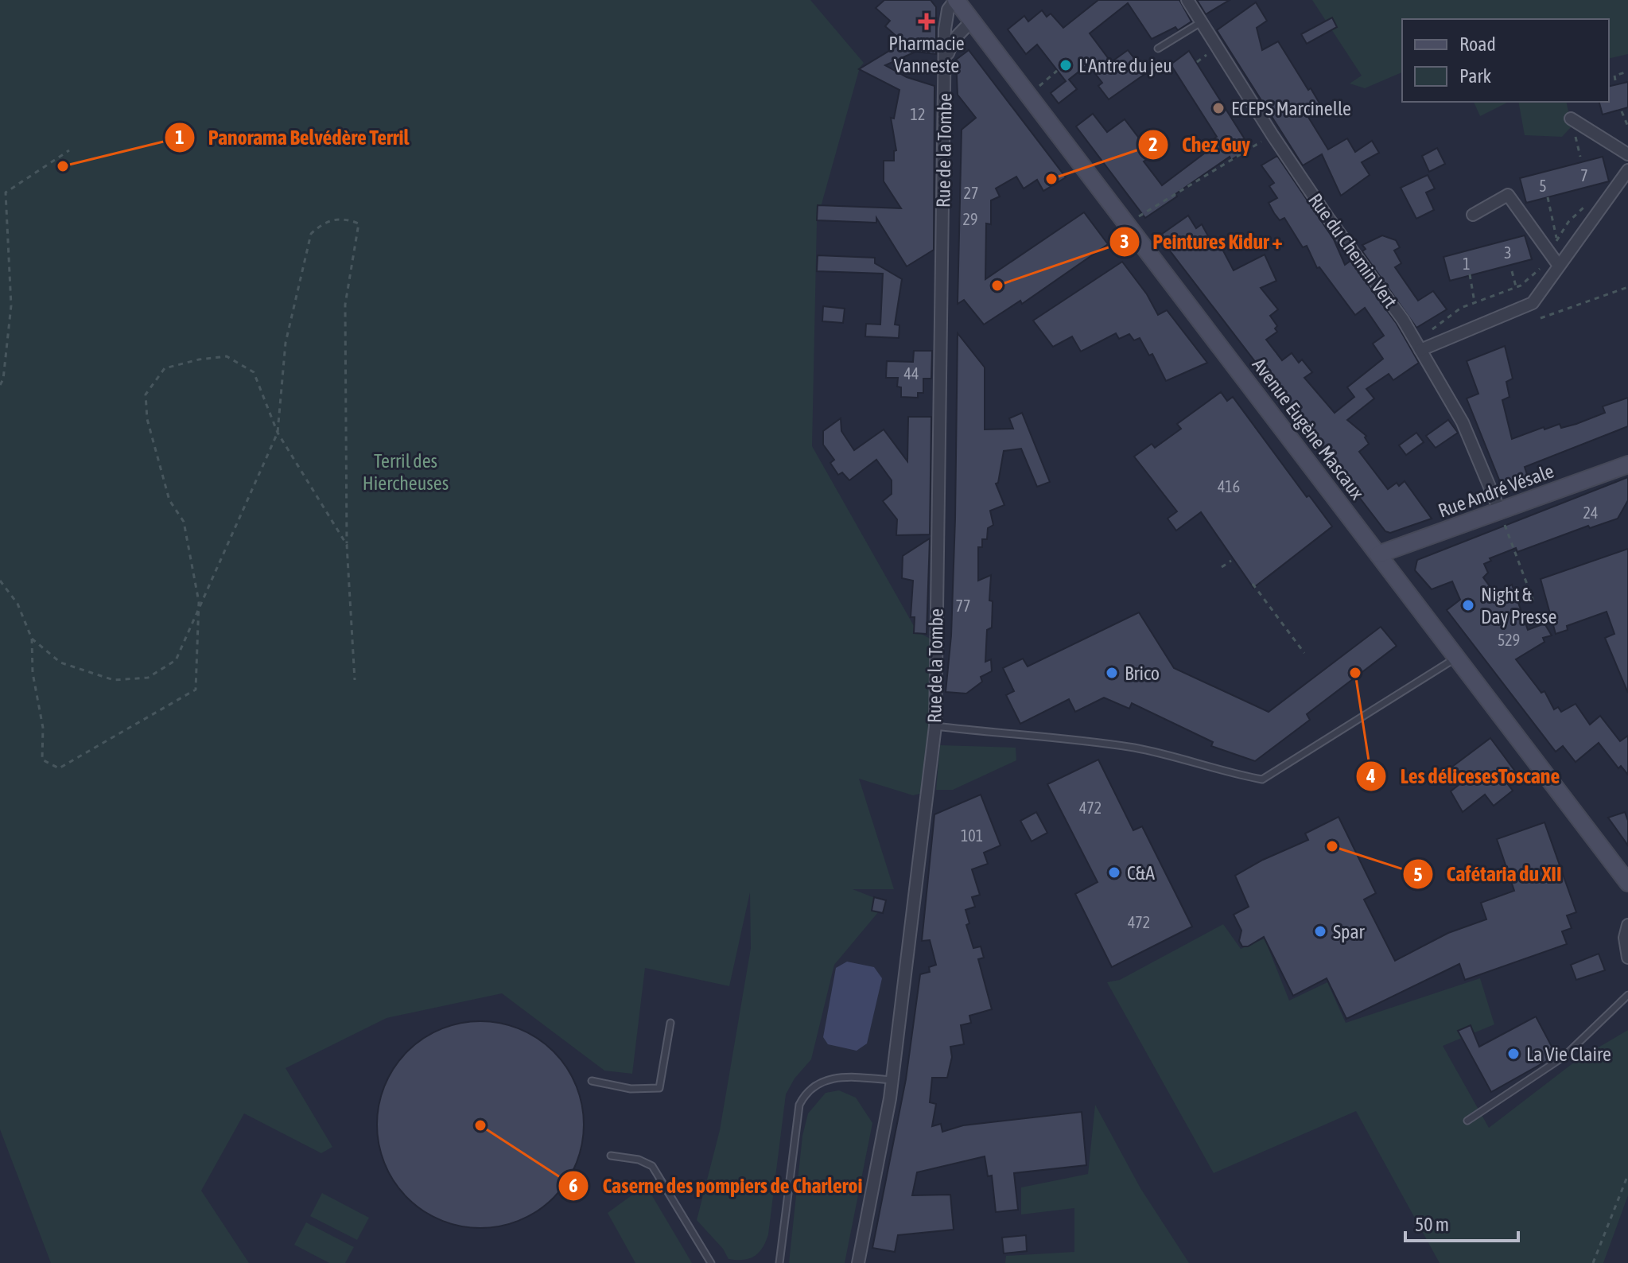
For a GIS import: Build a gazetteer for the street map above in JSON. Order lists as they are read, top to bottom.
{
  "streets": {
    "main road": ["Avenue Eugène Mascaux", "Rue André Vésale"],
    "street": ["Rue de la Tombe", "Rue du Chemin Vert"]
  },
  "crossings": [
    ["Rue de la Tombe", "Avenue Eugène Mascaux"],
    ["Rue du Chemin Vert", "Rue André Vésale"],
    ["Avenue Eugène Mascaux", "Rue André Vésale"]
  ],
  "parks": ["Terril des Hiercheuses"],
  "places": {
    "health": ["Pharmacie Vanneste"],
    "other": [
      "L'Antre du jeu",
      "ECEPS Marcinelle",
      "Panorama Belvédère Terril",
      "Chez Guy",
      "Peintures Kidur +",
      "Night & Day Presse",
      "Brico",
      "Les délicesesToscane",
      "Cafétaria du XII",
      "C&A",
      "Spar",
      "La Vie Claire",
      "Caserne des pompiers de Charleroi"
    ]
  },
  "house_numbers": [
    "12",
    "7",
    "5",
    "27",
    "29",
    "3",
    "1",
    "44",
    "416",
    "24",
    "77",
    "529",
    "472",
    "101",
    "472"
  ],
  "legend": ["Road", "Park"],
  "scale_bar": "50 m"
}
